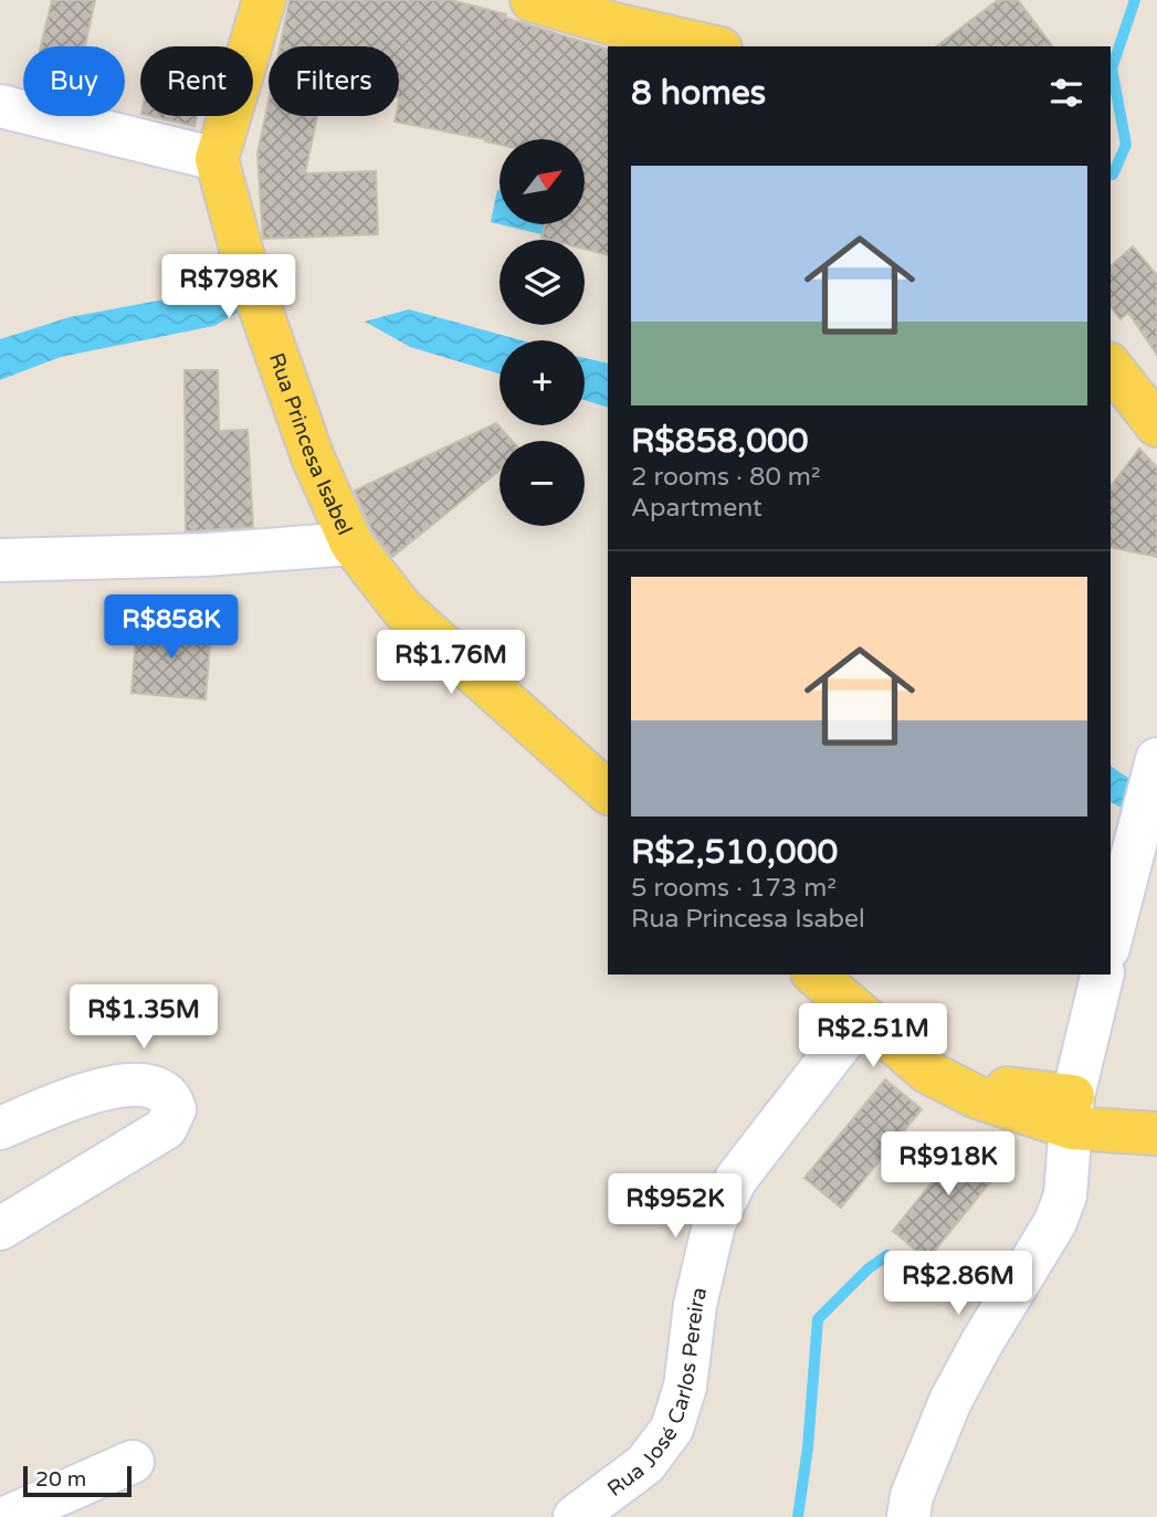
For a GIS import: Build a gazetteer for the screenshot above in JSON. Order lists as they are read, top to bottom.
{
  "streets": {
    "main road": ["Rua Princesa Isabel"],
    "street": ["Rua José Carlos Pereira"]
  },
  "scale_bar": "20 m",
  "north": "top right",
  "page": {
    "chip": ["Buy", "Rent", "Filters"],
    "heading": "8 homes",
    "map_buttons": ["+", "−"],
    "list": [
      {
        "name": "R$858,000",
        "note": "2 rooms · 80 m² · Apartment"
      },
      {
        "name": "R$2,510,000",
        "note": "5 rooms · 173 m² · Rua Princesa Isabel"
      }
    ],
    "price": [
      "R$798K",
      "R$858K",
      "R$1.76M",
      "R$1.35M",
      "R$2.51M",
      "R$918K",
      "R$952K",
      "R$2.86M"
    ],
    "scale": "20 m"
  }
}
